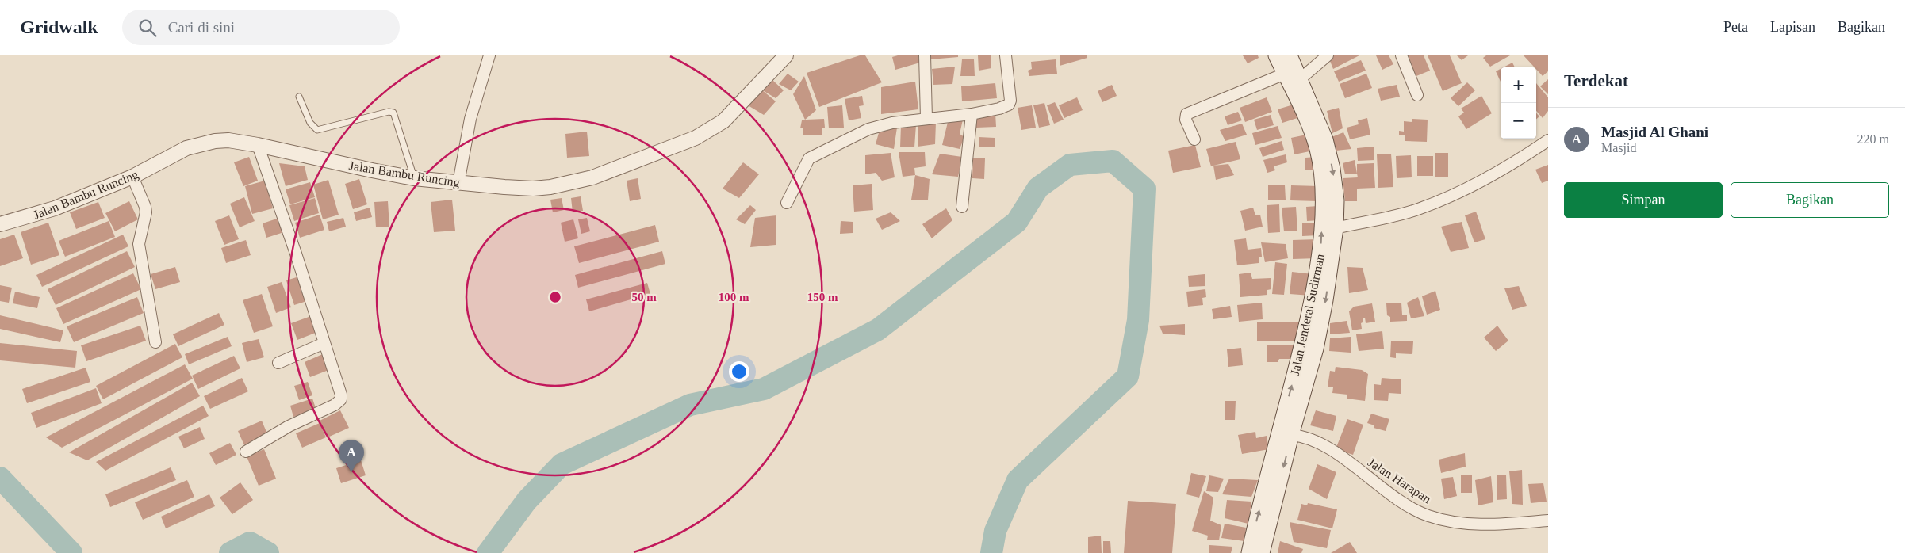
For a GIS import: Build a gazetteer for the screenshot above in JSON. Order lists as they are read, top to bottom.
{
  "streets": {
    "main road": ["Jalan Jenderal Sudirman"],
    "street": ["Jalan Bambu Runcing", "Jalan Harapan"]
  },
  "crossings": [
    ["Jalan Jenderal Sudirman", "Jalan Harapan"]
  ],
  "page": {
    "header": "Gridwalk",
    "search": "Cari di sini",
    "nav": ["Peta", "Lapisan", "Bagikan"],
    "heading": "Terdekat",
    "map_buttons": ["+", "−"],
    "list": [
      {
        "mark": "A",
        "name": "Masjid Al Ghani",
        "note": "Masjid",
        "value": "220 m"
      }
    ],
    "buttons": ["Simpan", "Bagikan"],
    "pins": "A"
  },
  "rings": ["50 m", "100 m", "150 m"]
}
